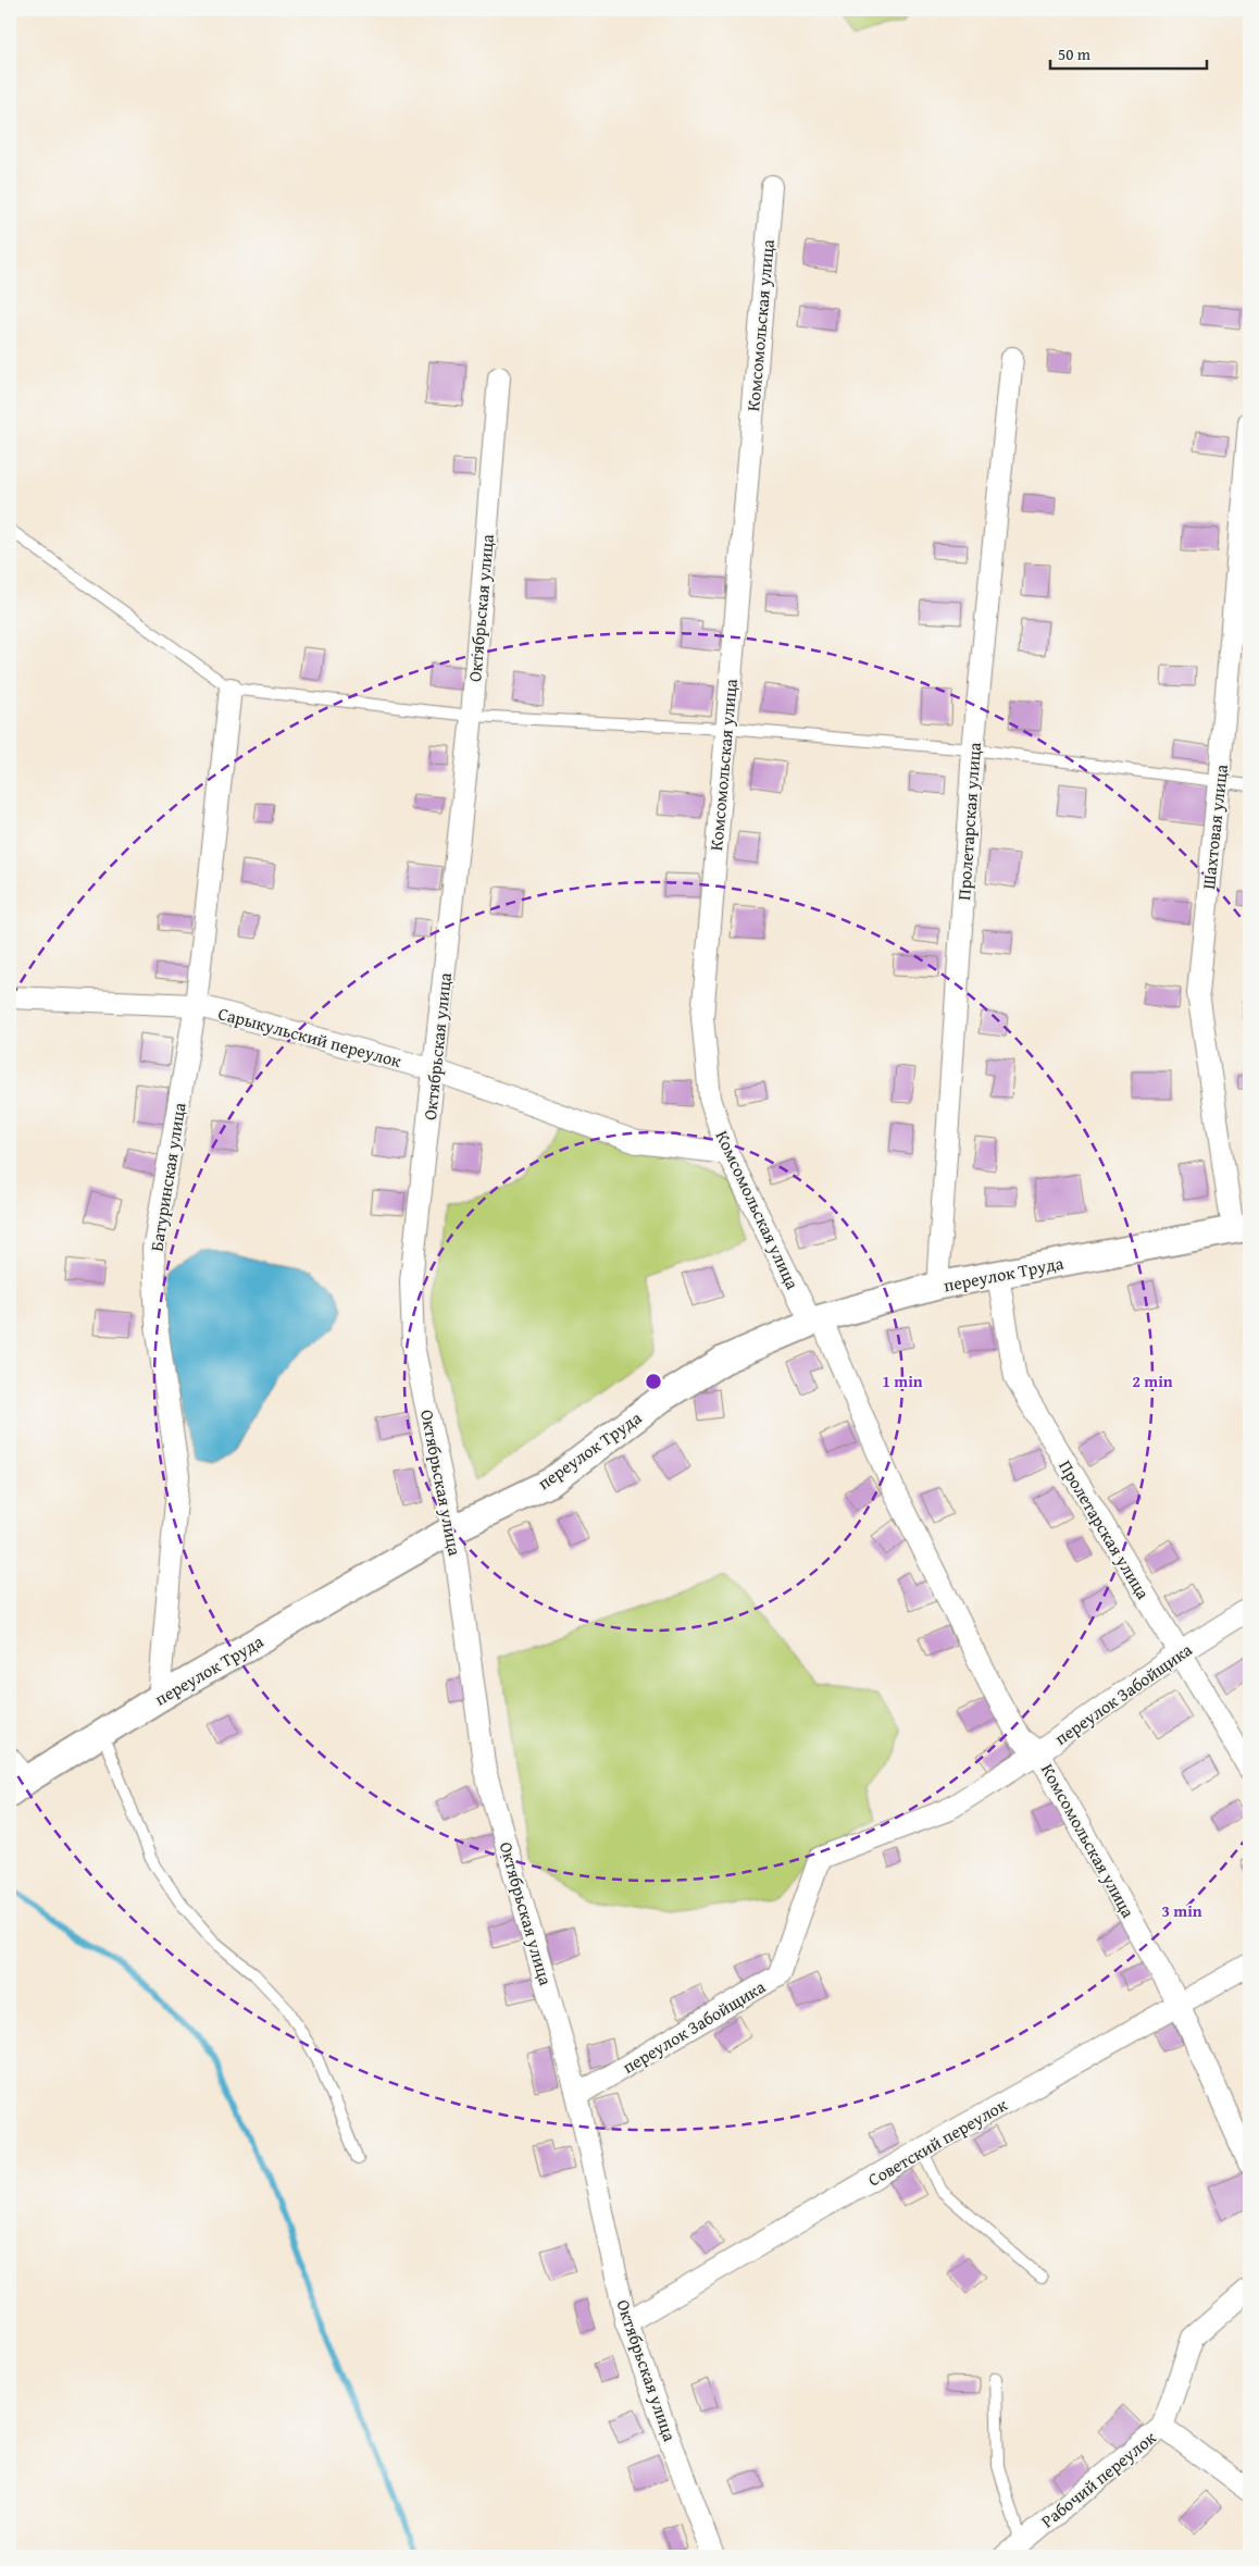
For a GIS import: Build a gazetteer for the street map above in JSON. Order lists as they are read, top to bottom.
{
  "streets": {
    "street": [
      "Комсомольская улица",
      "Октябрьская улица",
      "Пролетарская улица",
      "Шахтовая улица",
      "Сарыкульский переулок",
      "Батуринская улица",
      "переулок Труда",
      "переулок Забойщика",
      "Советский переулок",
      "Рабочий переулок"
    ]
  },
  "crossings": [
    ["Комсомольская улица", "Сарыкульский переулок"],
    ["Комсомольская улица", "переулок Труда"],
    ["Комсомольская улица", "переулок Забойщика"],
    ["Комсомольская улица", "Советский переулок"],
    ["Октябрьская улица", "Сарыкульский переулок"],
    ["Октябрьская улица", "переулок Труда"],
    ["Октябрьская улица", "переулок Забойщика"],
    ["Октябрьская улица", "Советский переулок"],
    ["Пролетарская улица", "переулок Труда"],
    ["Пролетарская улица", "переулок Забойщика"],
    ["Шахтовая улица", "переулок Труда"],
    ["Сарыкульский переулок", "Батуринская улица"],
    ["Батуринская улица", "переулок Труда"]
  ],
  "scale_bar": "50 m",
  "rings": ["1 min", "2 min", "3 min"]
}
